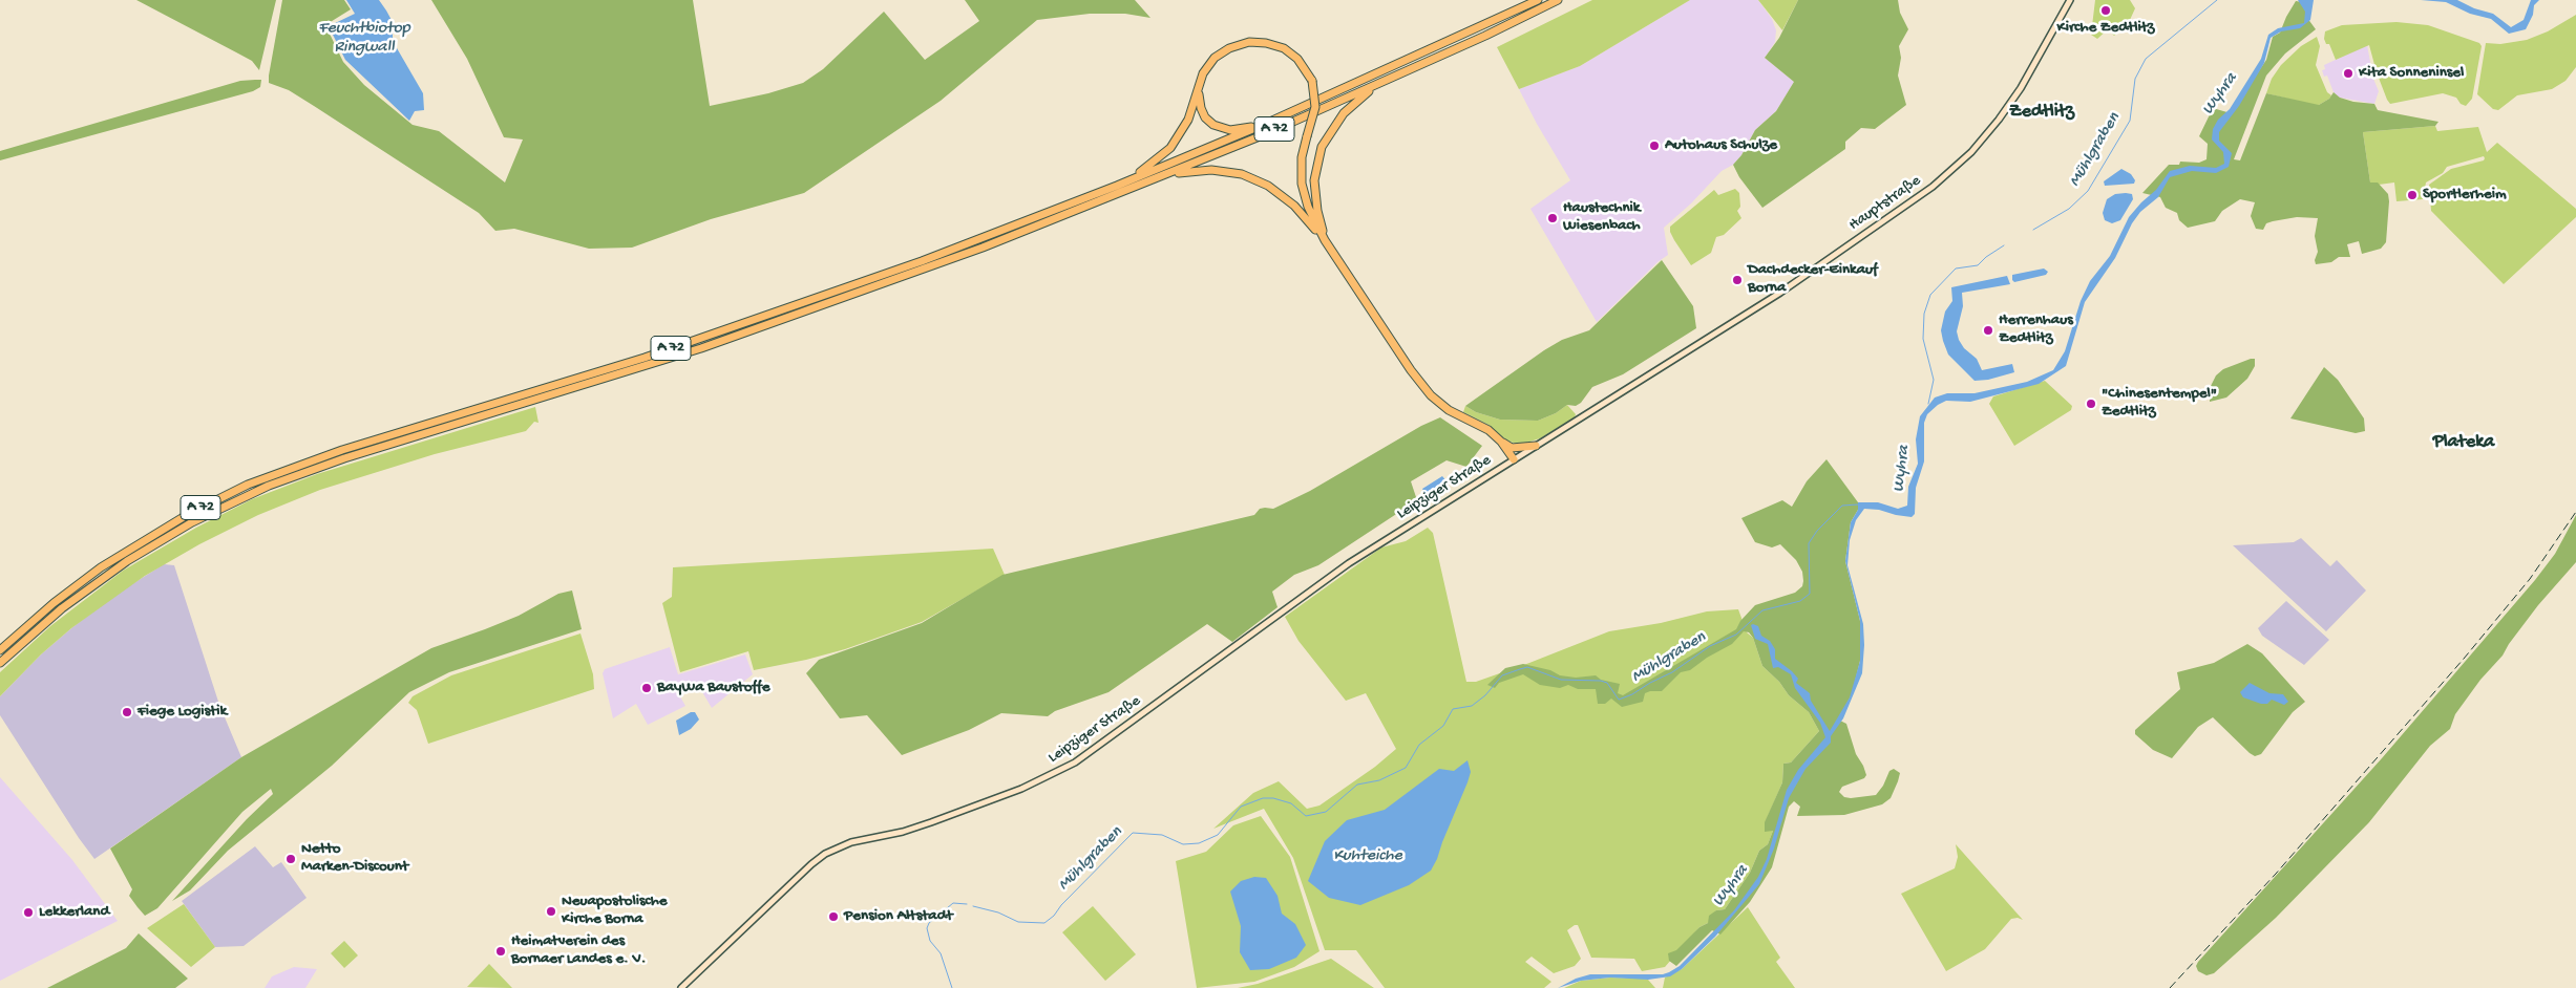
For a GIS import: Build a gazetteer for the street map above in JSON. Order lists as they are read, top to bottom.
{
  "streets": {
    "highway": ["A 72"],
    "street": ["Hauptstraße", "Leipziger Straße"]
  },
  "crossings": [
    ["Hauptstraße", "Leipziger Straße"]
  ],
  "districts": ["Zedtlitz", "Plateka"],
  "water": [
    "Feuchtbiotop Ringwall",
    "Wyhra",
    "Mühlgraben",
    "Kuhteiche"
  ],
  "places": [
    "Kirche Zedtlitz",
    "Kita Sonneninsel",
    "Autohaus Schulze",
    "Sportlerheim",
    "Haustechnik Wiesenbach",
    "Dachdecker-Einkauf Borna",
    "Herrenhaus Zedtlitz",
    "\"Chinesentempel\" Zedtlitz",
    "BayWa Baustoffe",
    "Fiege Logistik",
    "Netto Marken-Discount",
    "Neuapostolische Kirche Borna",
    "Lekkerland",
    "Pension Altstadt",
    "Heimatverein des Bornaer Landes e. V."
  ]
}
